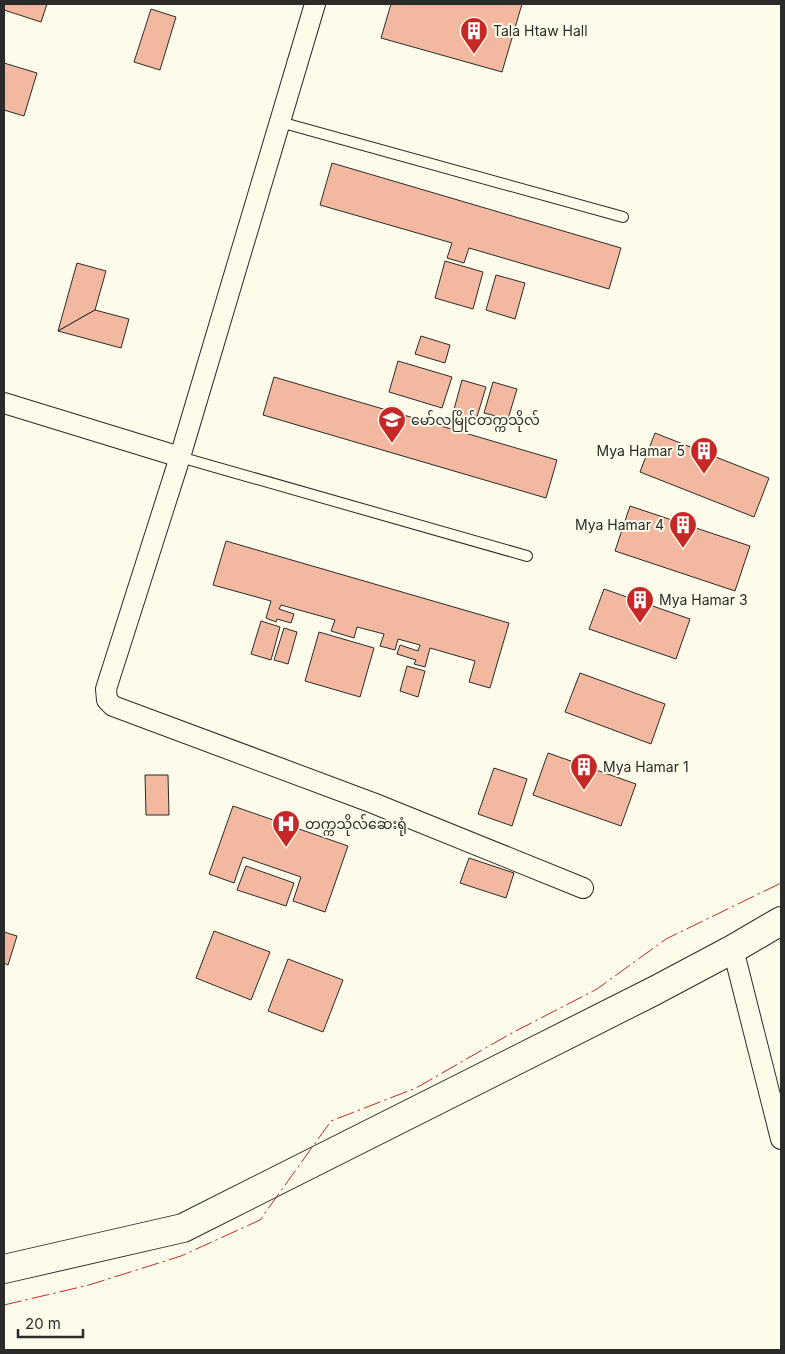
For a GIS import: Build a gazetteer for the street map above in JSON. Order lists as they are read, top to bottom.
{
  "places": {
    "building": [
      "Tala Htaw Hall",
      "Mya Hamar 5",
      "Mya Hamar 4",
      "Mya Hamar 3",
      "Mya Hamar 1"
    ],
    "school or university": ["မော်လမြိုင်တက္ကသိုလ်"],
    "hospital": ["တက္ကသိုလ်ဆေးရုံ"]
  },
  "scale_bar": "20 m"
}
